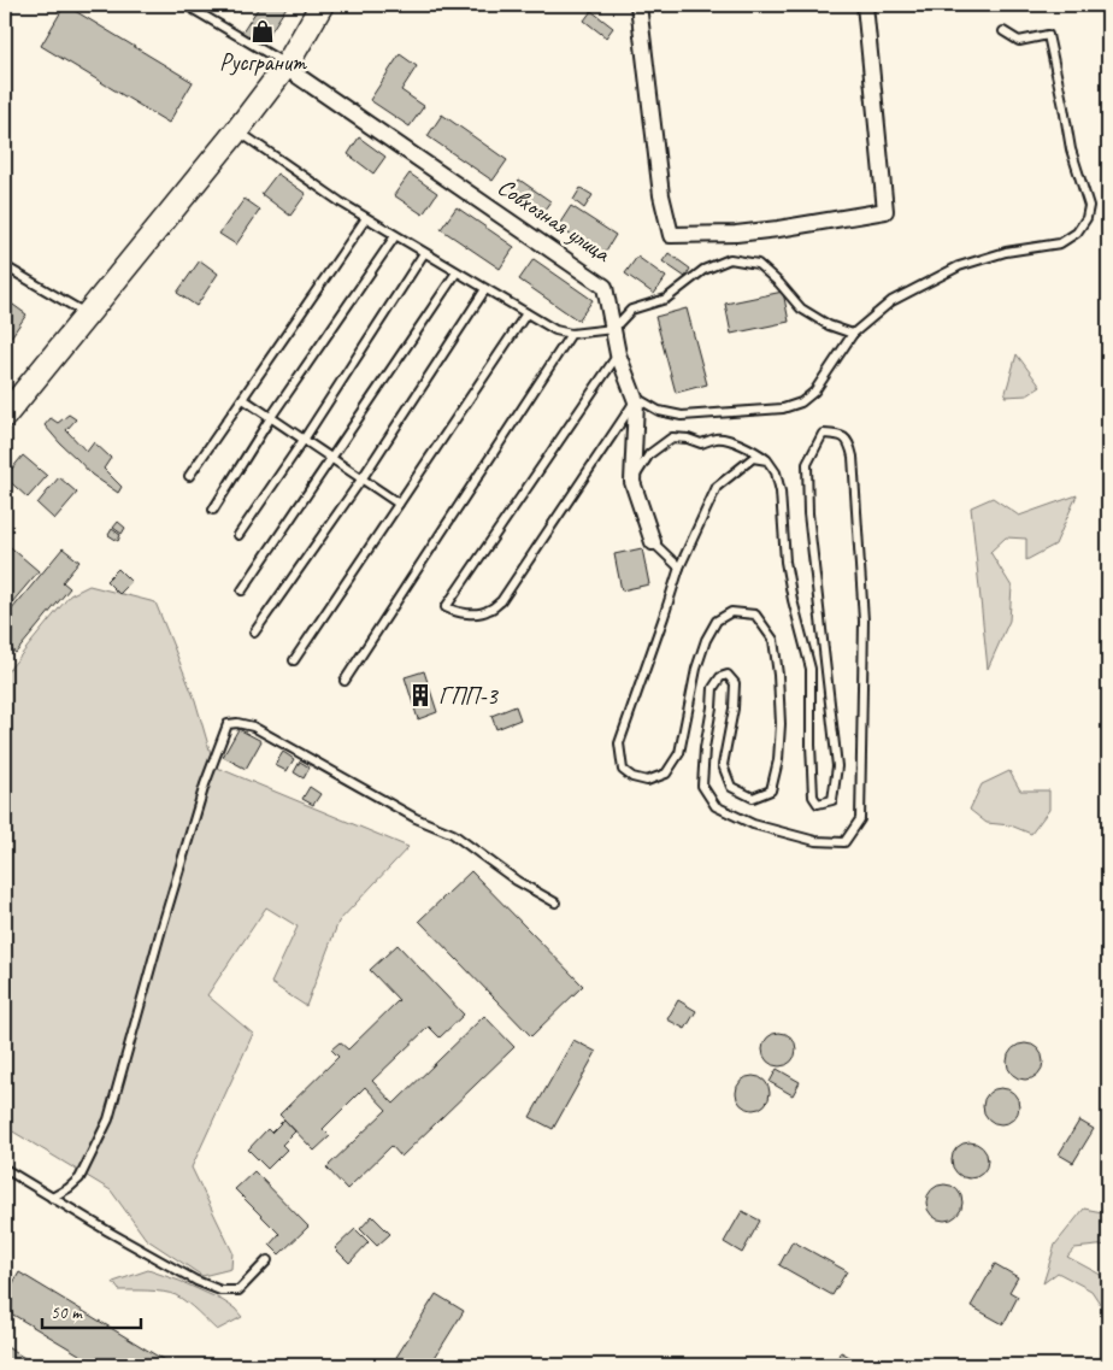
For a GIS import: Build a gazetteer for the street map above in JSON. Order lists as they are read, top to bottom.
{
  "streets": {
    "street": ["Совхозная улица"]
  },
  "places": {
    "shop": ["Русгранит"],
    "building": ["ГПП-3"]
  },
  "scale_bar": "50 m"
}
